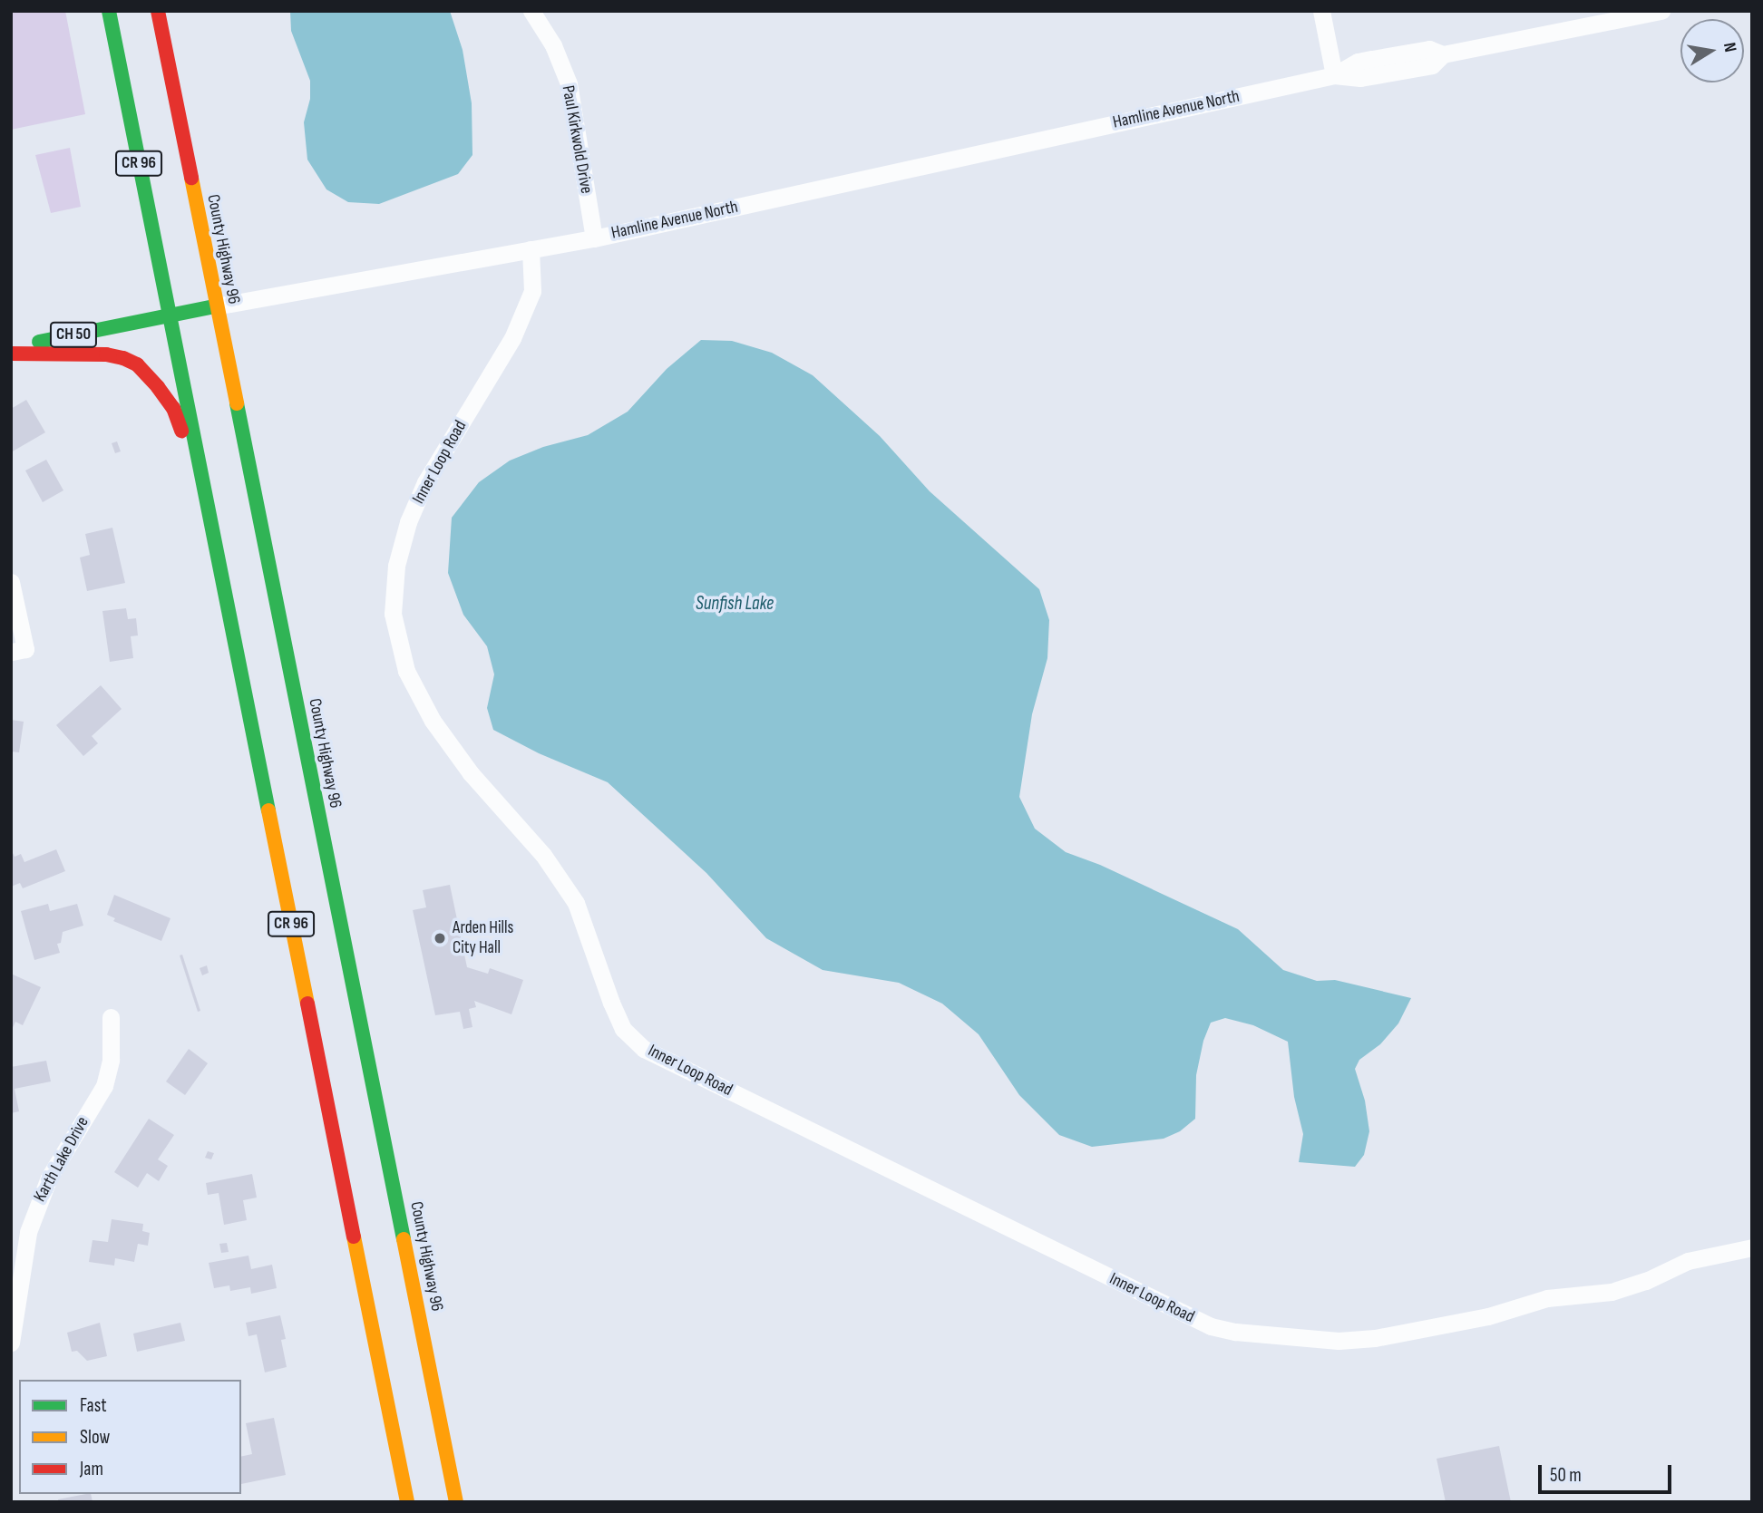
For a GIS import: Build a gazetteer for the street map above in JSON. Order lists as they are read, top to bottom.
{
  "streets": {
    "main road": [
      "Hamline Avenue North",
      "CR 96",
      "County Highway 96",
      "CH 50"
    ],
    "street": ["Paul Kirkwold Drive", "Inner Loop Road", "Karth Lake Drive"]
  },
  "crossings": [
    ["Hamline Avenue North", "Paul Kirkwold Drive"],
    ["Hamline Avenue North", "CR 96"],
    ["Hamline Avenue North", "County Highway 96"],
    ["Hamline Avenue North", "Inner Loop Road"]
  ],
  "water": ["Sunfish Lake"],
  "places": ["Arden Hills City Hall"],
  "legend": ["Fast", "Slow", "Jam"],
  "scale_bar": "50 m",
  "north": "right"
}
